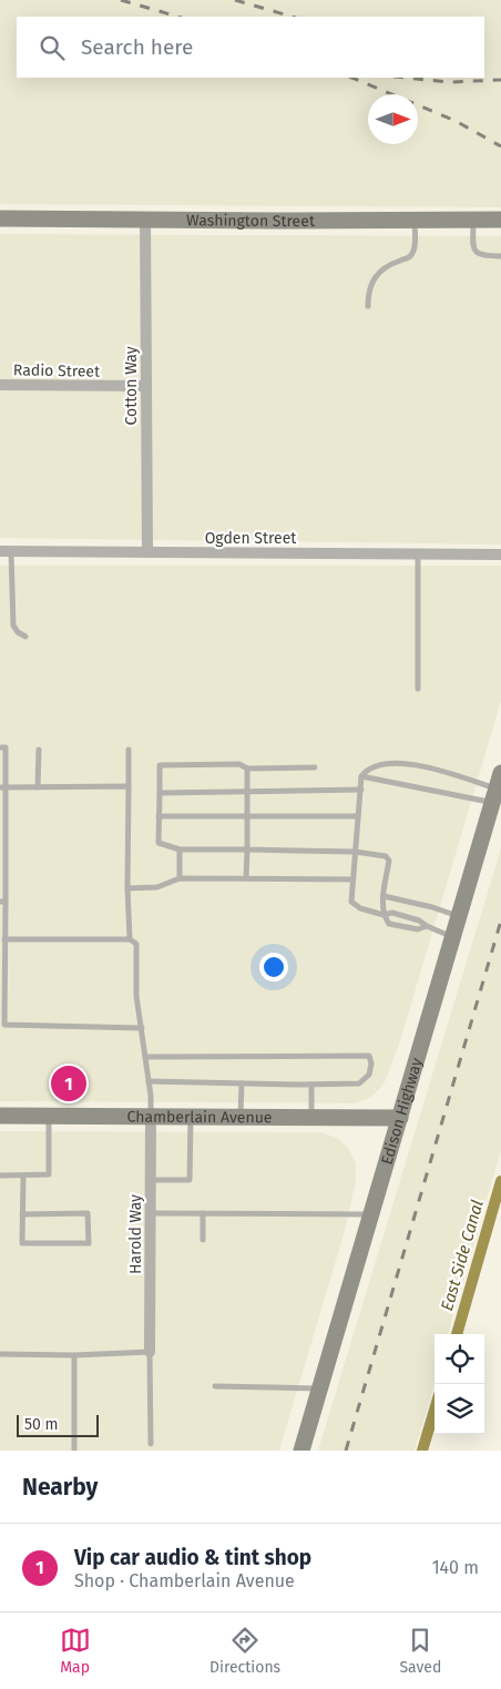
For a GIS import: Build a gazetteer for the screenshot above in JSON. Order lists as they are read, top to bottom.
{
  "streets": {
    "street": [
      "Washington Street",
      "Radio Street",
      "Cotton Way",
      "Ogden Street",
      "Edison Highway",
      "Chamberlain Avenue",
      "Harold Way"
    ]
  },
  "crossings": [
    ["Washington Street", "Cotton Way"],
    ["Radio Street", "Cotton Way"],
    ["Cotton Way", "Ogden Street"],
    ["Edison Highway", "Chamberlain Avenue"],
    ["Chamberlain Avenue", "Harold Way"]
  ],
  "water": ["East Side Canal"],
  "scale_bar": "50 m",
  "north": "right",
  "page": {
    "search": "Search here",
    "pins": "1",
    "scale": "50 m",
    "heading": "Nearby",
    "list": [
      {
        "mark": "1",
        "name": "Vip car audio & tint shop",
        "note": "Shop · Chamberlain Avenue",
        "value": "140 m"
      }
    ],
    "nav": ["Map", "Directions", "Saved"]
  }
}
